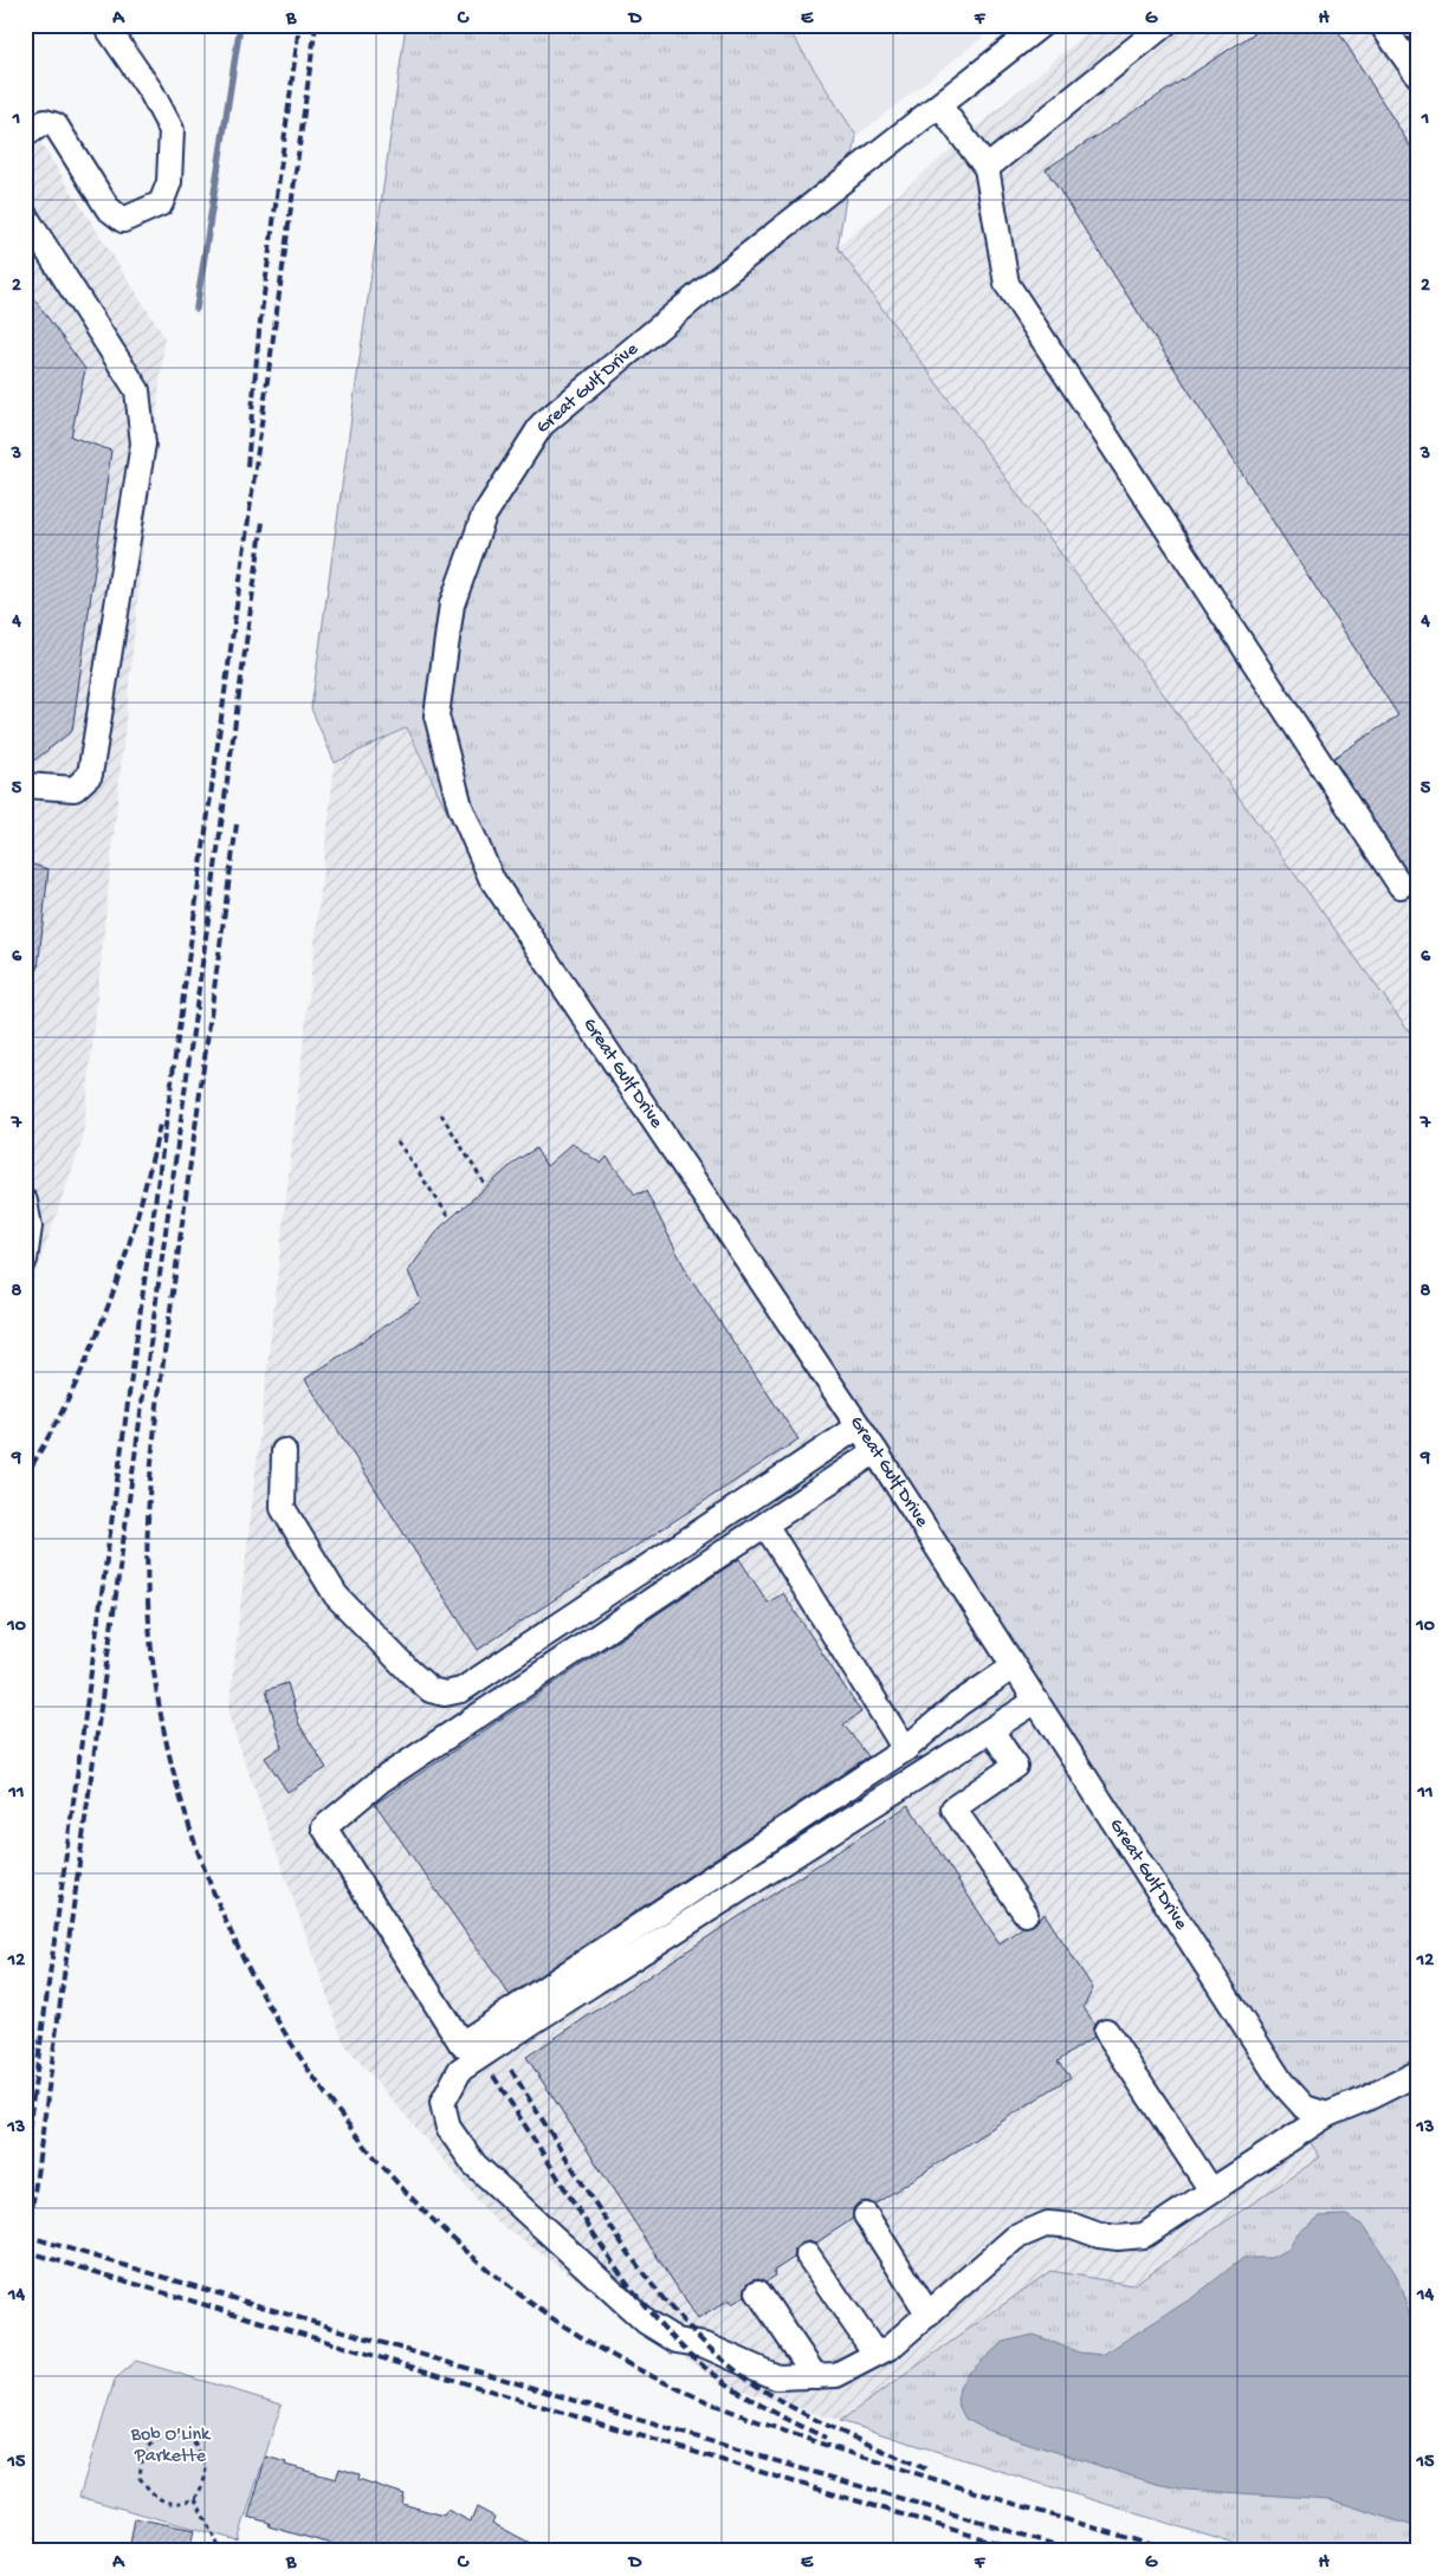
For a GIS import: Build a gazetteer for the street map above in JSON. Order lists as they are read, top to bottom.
{
  "streets": {
    "street": ["Great Gulf Drive"]
  },
  "parks": ["Bob O'Link Parkette"],
  "grid": {
    "columns": [
      "A",
      "B",
      "C",
      "D",
      "E",
      "F",
      "G",
      "H"
    ],
    "rows": [
      "1",
      "2",
      "3",
      "4",
      "5",
      "6",
      "7",
      "8",
      "9",
      "10",
      "11",
      "12",
      "13",
      "14",
      "15"
    ]
  }
}
